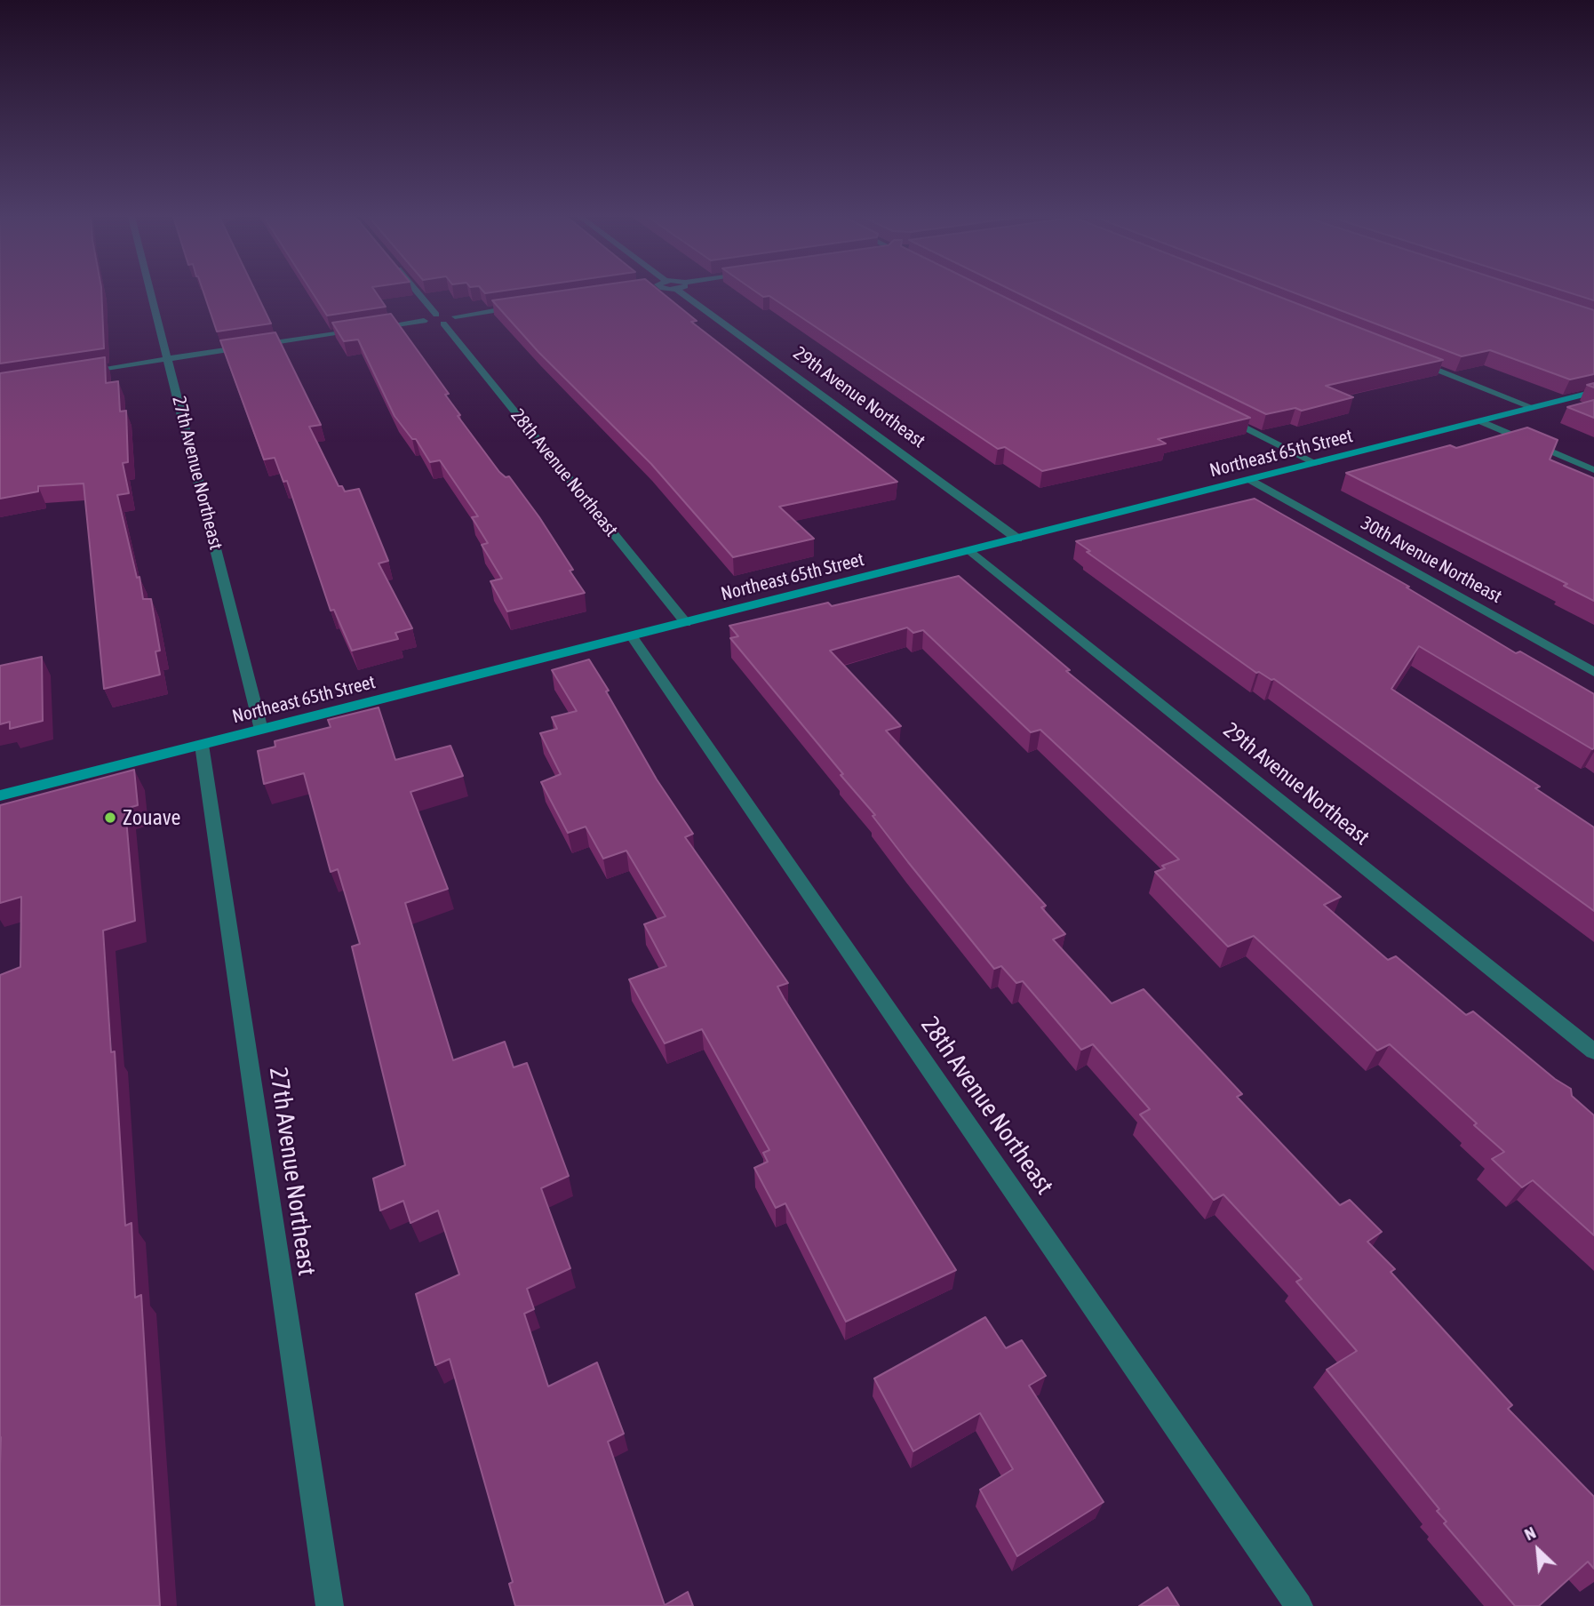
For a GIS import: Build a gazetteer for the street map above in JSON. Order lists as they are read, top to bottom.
{
  "streets": {
    "main road": ["Northeast 65th Street"],
    "street": [
      "29th Avenue Northeast",
      "27th Avenue Northeast",
      "28th Avenue Northeast",
      "30th Avenue Northeast"
    ]
  },
  "crossings": [
    ["29th Avenue Northeast", "Northeast 65th Street"],
    ["Northeast 65th Street", "27th Avenue Northeast"],
    ["Northeast 65th Street", "28th Avenue Northeast"],
    ["Northeast 65th Street", "30th Avenue Northeast"]
  ],
  "places": ["Zouave"],
  "north": "top left"
}
